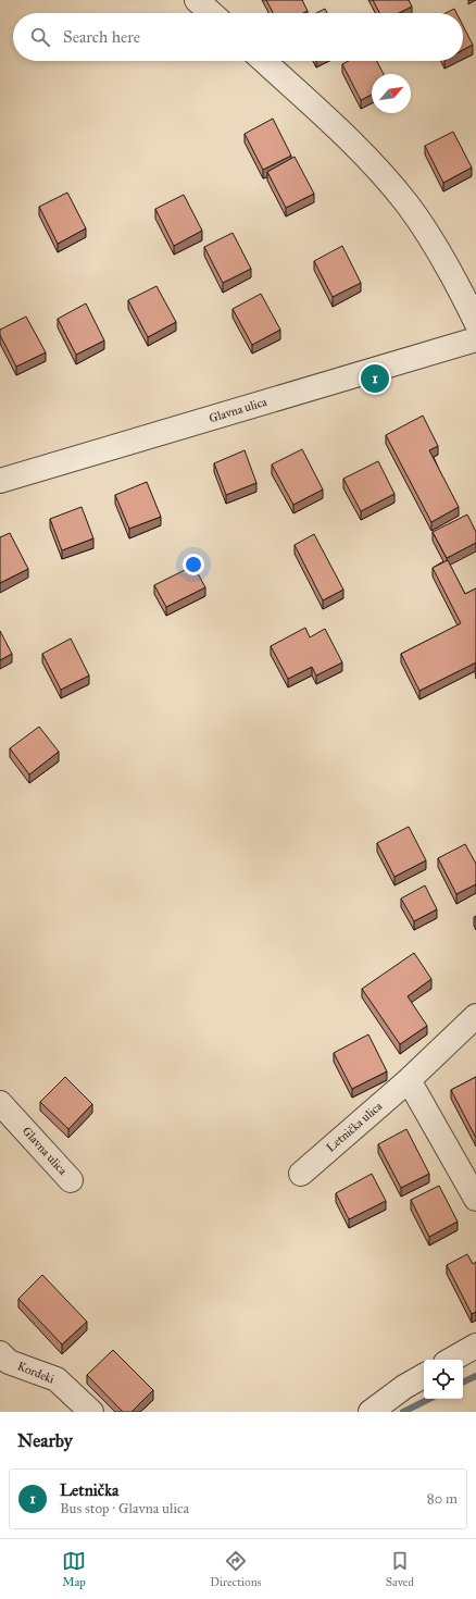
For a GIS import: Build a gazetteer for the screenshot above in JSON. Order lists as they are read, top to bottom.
{
  "streets": {
    "street": ["Glavna ulica", "Letnička ulica", "Kordeki"]
  },
  "north": "top right",
  "page": {
    "search": "Search here",
    "pins": "1",
    "heading": "Nearby",
    "list": [
      {
        "mark": "1",
        "name": "Letnička",
        "note": "Bus stop · Glavna ulica",
        "value": "80 m"
      }
    ],
    "nav": ["Map", "Directions", "Saved"]
  }
}
